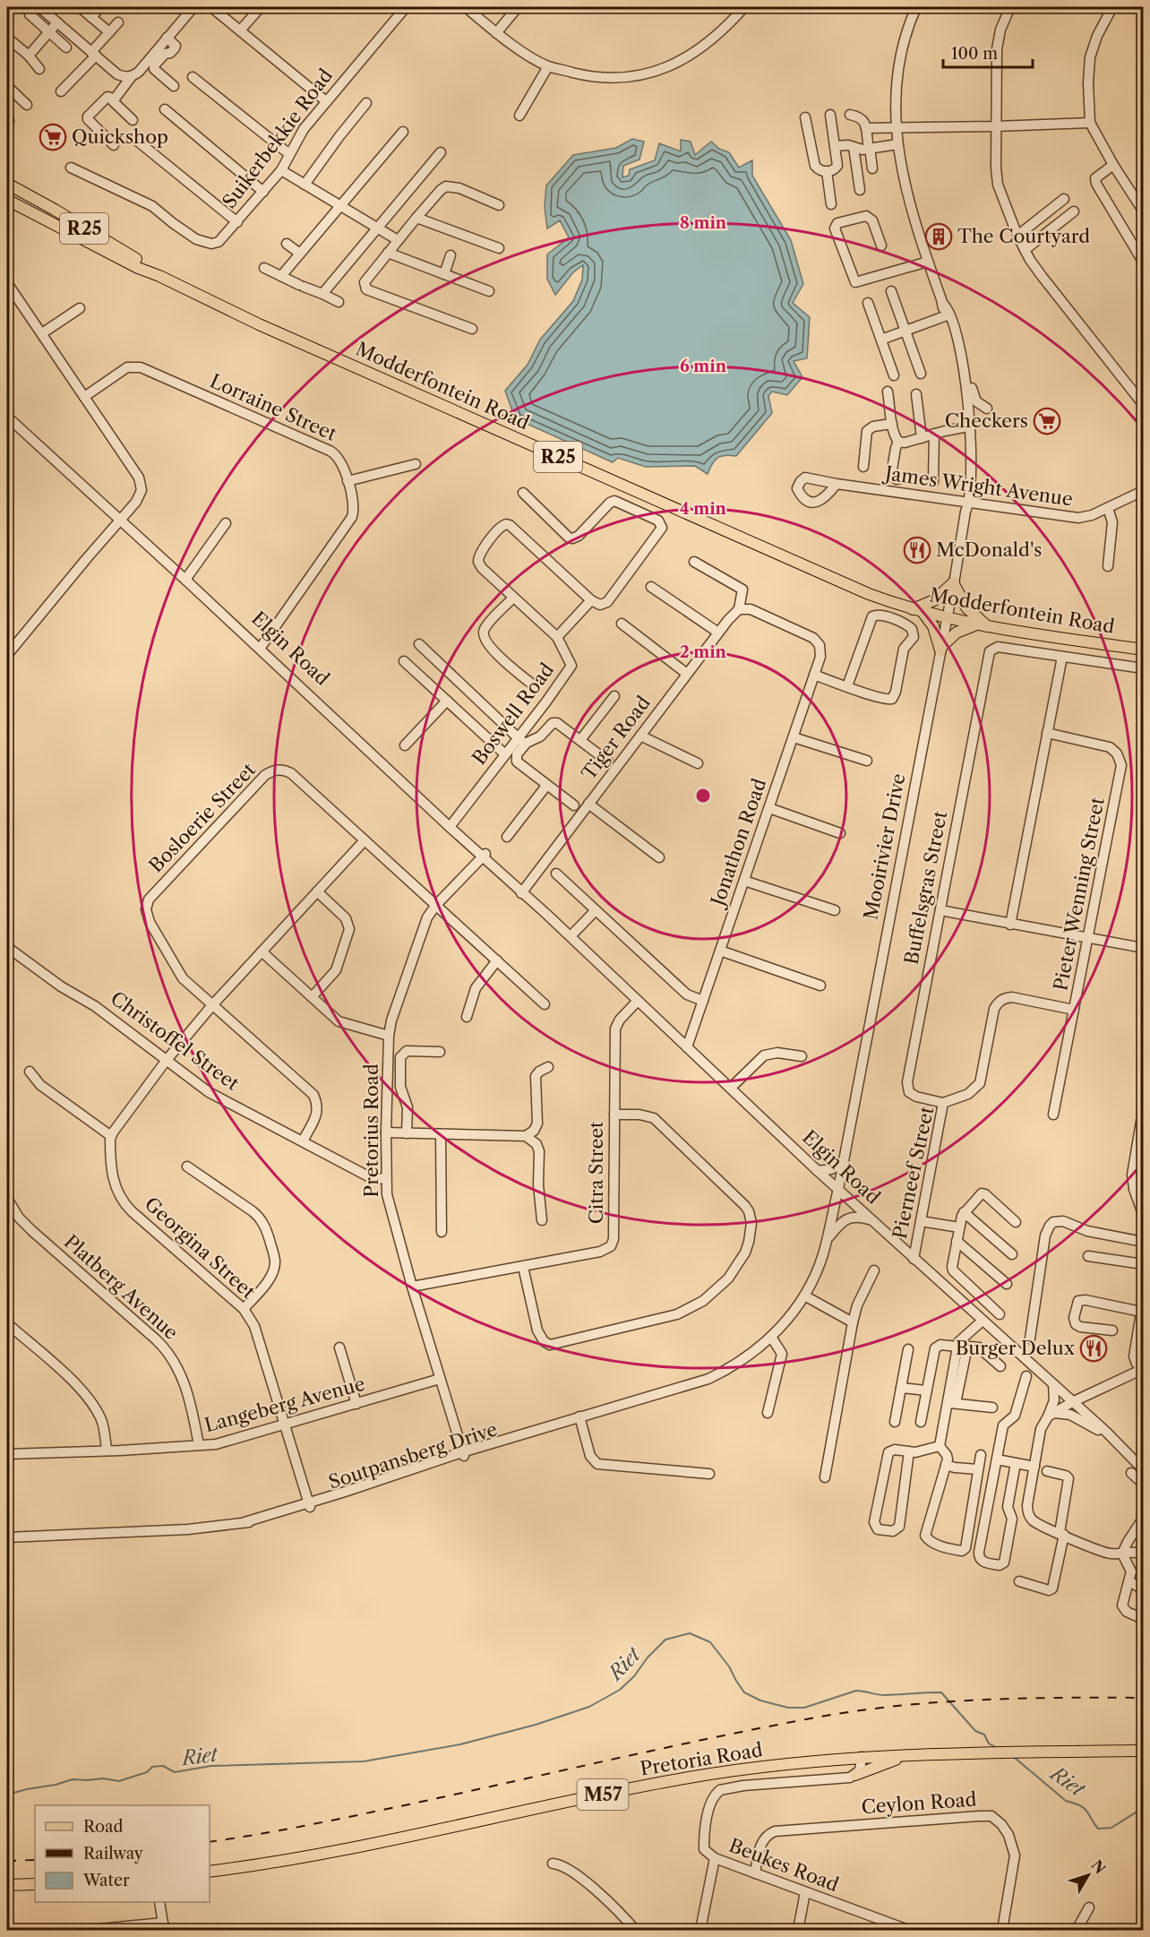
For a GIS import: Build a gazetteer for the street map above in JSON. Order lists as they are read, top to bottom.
{
  "streets": {
    "main road": [
      "R25",
      "Modderfontein Road",
      "Pretoria Road",
      "M57"
    ],
    "street": [
      "Suikerbekkie Road",
      "Lorraine Street",
      "James Wright Avenue",
      "Elgin Road",
      "Boswell Road",
      "Tiger Road",
      "Bosloerie Street",
      "Jonathon Road",
      "Mooirivier Drive",
      "Buffelsgras Street",
      "Pieter Wenning Street",
      "Christoffel Street",
      "Pretorius Road",
      "Citra Street",
      "Pierneef Street",
      "Georgina Street",
      "Platberg Avenue",
      "Langeberg Avenue",
      "Soutpansberg Drive",
      "Ceylon Road",
      "Beukes Road"
    ]
  },
  "crossings": [
    ["Modderfontein Road", "Mooirivier Drive"],
    ["Lorraine Street", "Elgin Road"],
    ["James Wright Avenue", "Mooirivier Drive"],
    ["Elgin Road", "Boswell Road"],
    ["Elgin Road", "Tiger Road"],
    ["Elgin Road", "Jonathon Road"],
    ["Elgin Road", "Mooirivier Drive"],
    ["Elgin Road", "Pretorius Road"],
    ["Elgin Road", "Citra Street"],
    ["Elgin Road", "Pierneef Street"],
    ["Elgin Road", "Soutpansberg Drive"],
    ["Tiger Road", "Jonathon Road"],
    ["Bosloerie Street", "Christoffel Street"],
    ["Bosloerie Street", "Pretorius Road"],
    ["Mooirivier Drive", "Soutpansberg Drive"],
    ["Buffelsgras Street", "Pierneef Street"],
    ["Pieter Wenning Street", "Pierneef Street"],
    ["Christoffel Street", "Pretorius Road"],
    ["Pretorius Road", "Citra Street"],
    ["Pretorius Road", "Langeberg Avenue"],
    ["Pretorius Road", "Soutpansberg Drive"],
    ["Georgina Street", "Langeberg Avenue"],
    ["Georgina Street", "Soutpansberg Drive"],
    ["Platberg Avenue", "Langeberg Avenue"],
    ["Ceylon Road", "Beukes Road"]
  ],
  "water": ["Riet"],
  "places": {
    "supermarket": ["Quickshop", "Checkers"],
    "building": ["The Courtyard"],
    "restaurant": ["McDonald's", "Burger Delux"]
  },
  "legend": ["Road", "Railway", "Water"],
  "scale_bar": "100 m",
  "north": "top right",
  "rings": [
    "8 min",
    "6 min",
    "4 min",
    "2 min"
  ]
}
